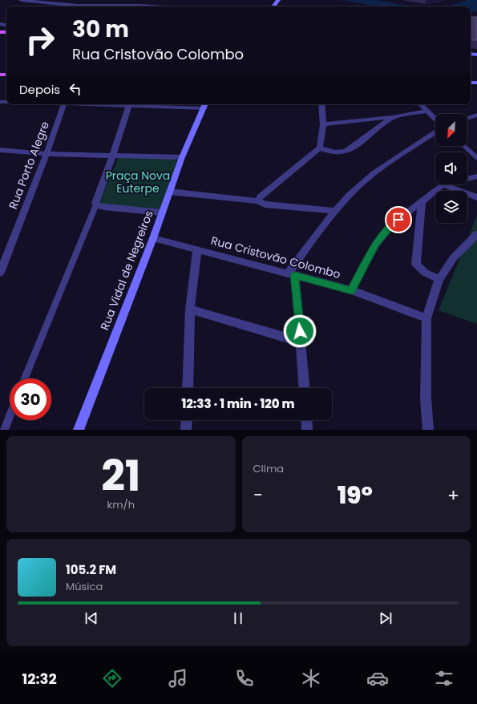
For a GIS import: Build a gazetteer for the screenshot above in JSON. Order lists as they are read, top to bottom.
{
  "streets": {
    "street": ["Rua Porto Alegre", "Rua Cristovão Colombo", "Rua Vidal de Negreiros"]
  },
  "crossings": [
    ["Rua Cristovão Colombo", "Rua Vidal de Negreiros"]
  ],
  "parks": ["Praça Nova Euterpe"],
  "north": "bottom left",
  "page": {
    "turn": ["30 m", "Rua Cristovão Colombo"],
    "then": "Depois",
    "limit": "30",
    "trip": "12:33 · 1 min · 120 m",
    "tile": [
      ["21", "km/h"],
      "Clima"
    ],
    "heat": ["−", "19°", "+"],
    "song": ["105.2 FM", "Música"],
    "tabs": "12:32"
  }
}
